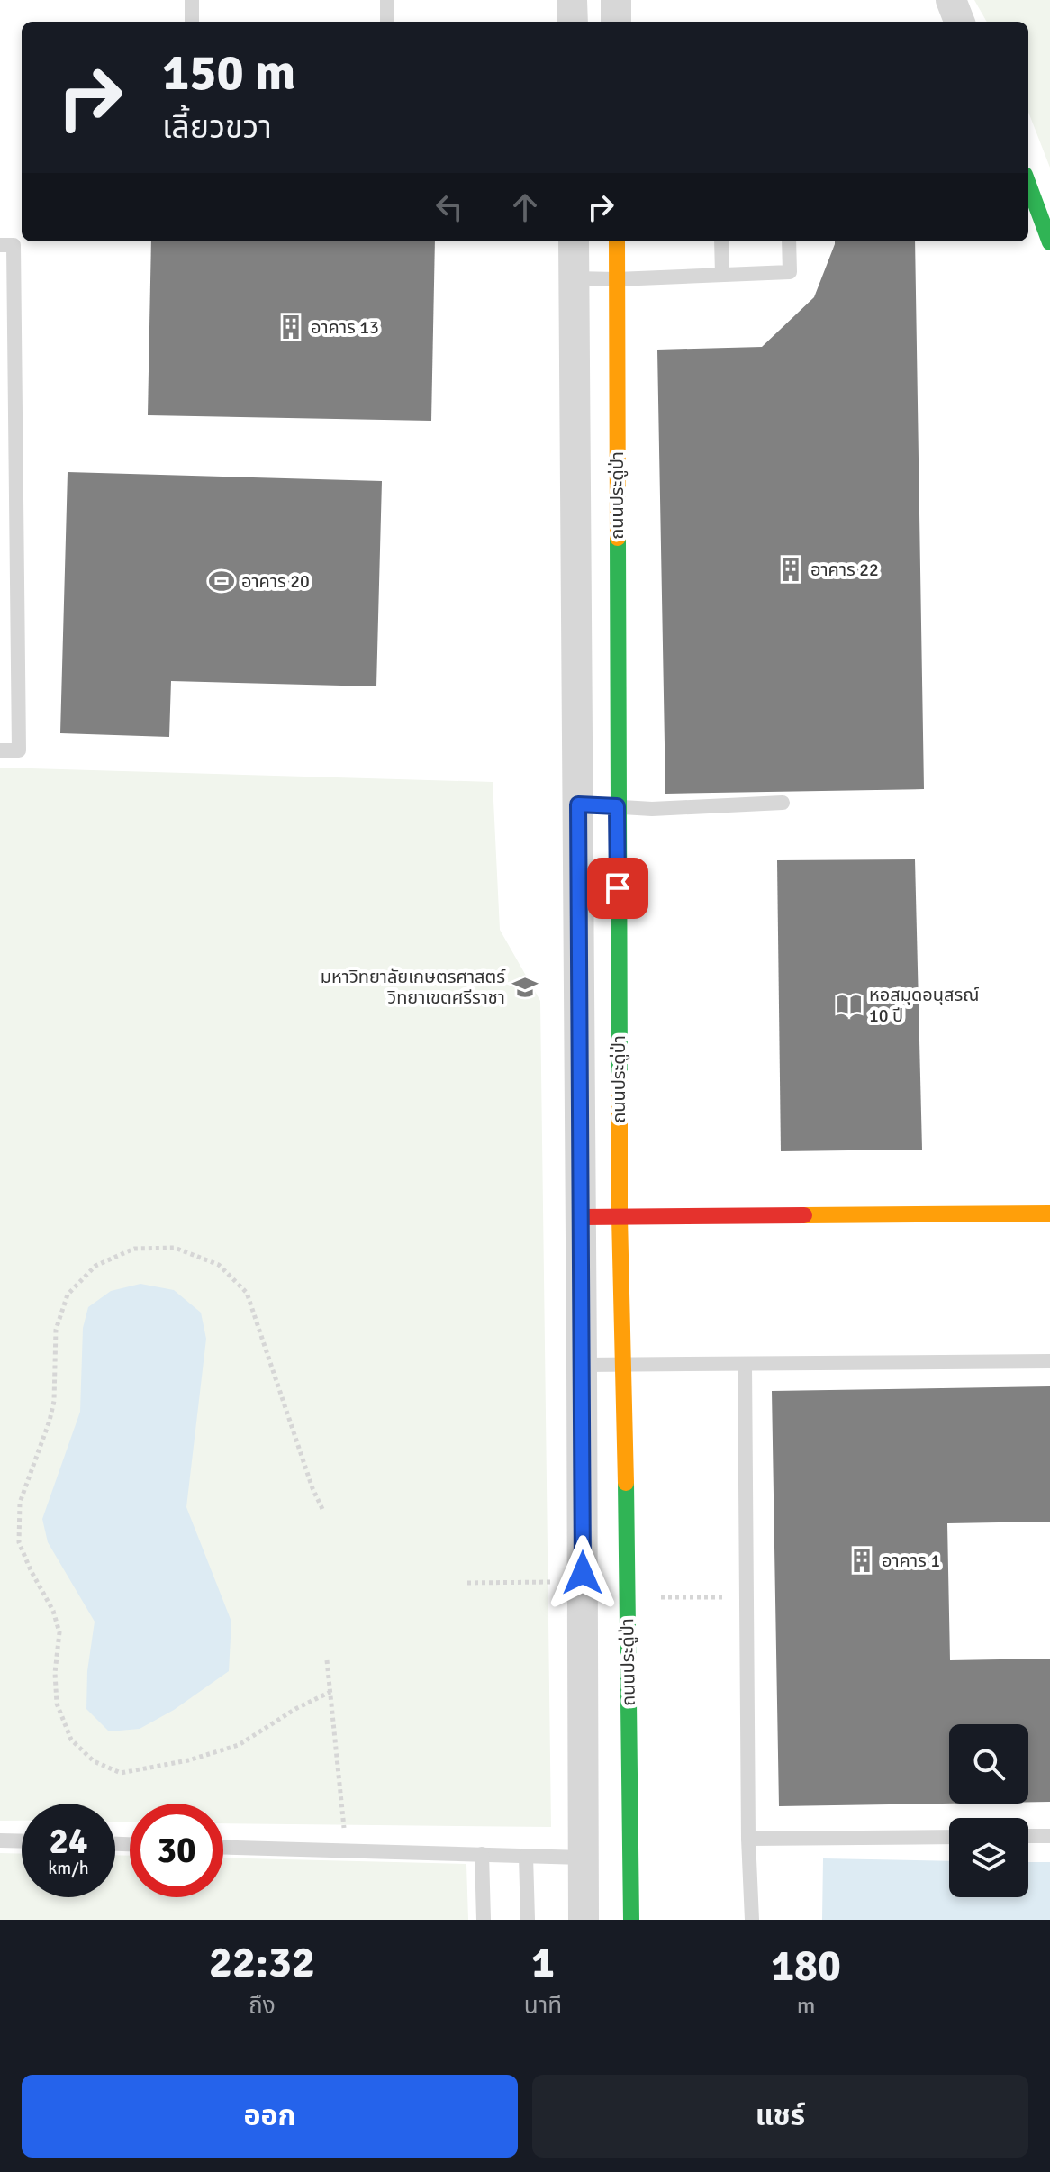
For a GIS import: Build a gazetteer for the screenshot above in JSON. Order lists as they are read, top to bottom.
{
  "streets": {
    "street": ["ถนนประดู่ป่า"]
  },
  "places": {
    "building": ["อาคาร 13", "อาคาร 22", "อาคาร 1"],
    "sports": ["อาคาร 20"],
    "school or university": ["มหาวิทยาลัยเกษตรศาสตร์ วิทยาเขตศรีราชา"],
    "library": ["หอสมุดอนุสรณ์ 10 ปี"]
  },
  "page": {
    "turn": ["150 m", "เลี้ยวขวา"],
    "speed": "24 km/h",
    "limit": "30",
    "eta": [
      "22:32",
      "ถึง",
      "1",
      "นาที",
      "180",
      "m"
    ],
    "buttons": ["ออก", "แชร์"]
  }
}
